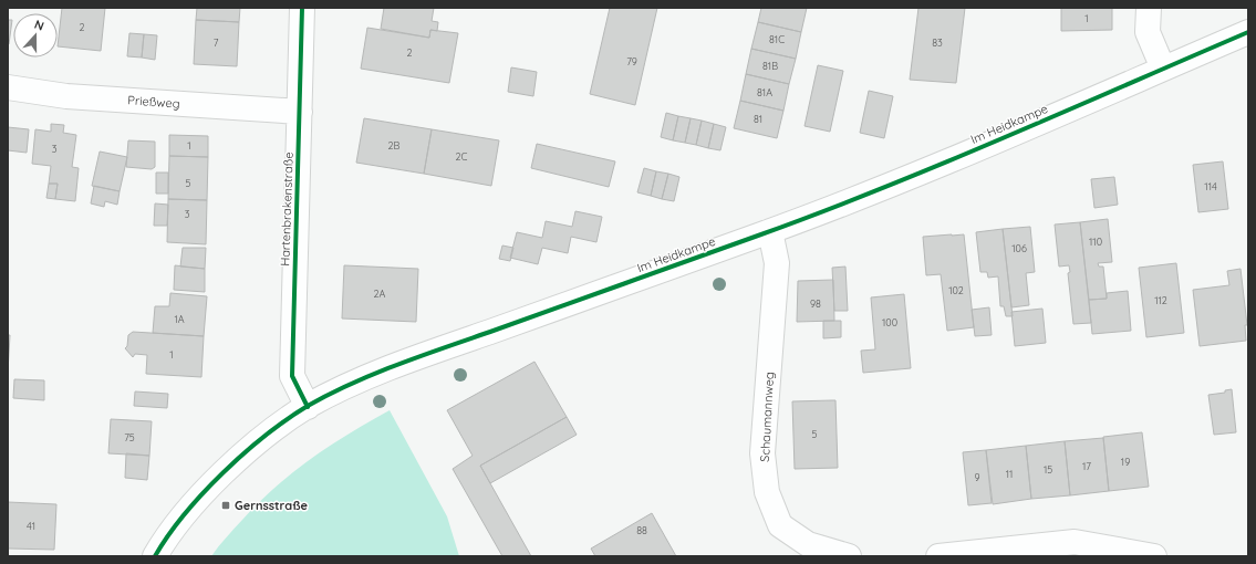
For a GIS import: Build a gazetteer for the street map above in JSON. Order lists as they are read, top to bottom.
{
  "streets": {
    "street": [
      "Prießweg",
      "Im Heidkampe",
      "Hartenbrakenstraße",
      "Schaumannweg"
    ]
  },
  "crossings": [
    ["Prießweg", "Hartenbrakenstraße"],
    ["Im Heidkampe", "Hartenbrakenstraße"],
    ["Im Heidkampe", "Schaumannweg"]
  ],
  "places": {
    "transit": ["Gernsstraße"]
  },
  "house_numbers": [
    "1",
    "2",
    "81C",
    "7",
    "83",
    "2",
    "79",
    "81B",
    "81A",
    "81",
    "1",
    "2B",
    "3",
    "2C",
    "5",
    "114",
    "3",
    "110",
    "106",
    "102",
    "2A",
    "112",
    "98",
    "1A",
    "100",
    "1",
    "5",
    "75",
    "19",
    "17",
    "15",
    "11",
    "9",
    "41",
    "88"
  ],
  "north": "top"
}
